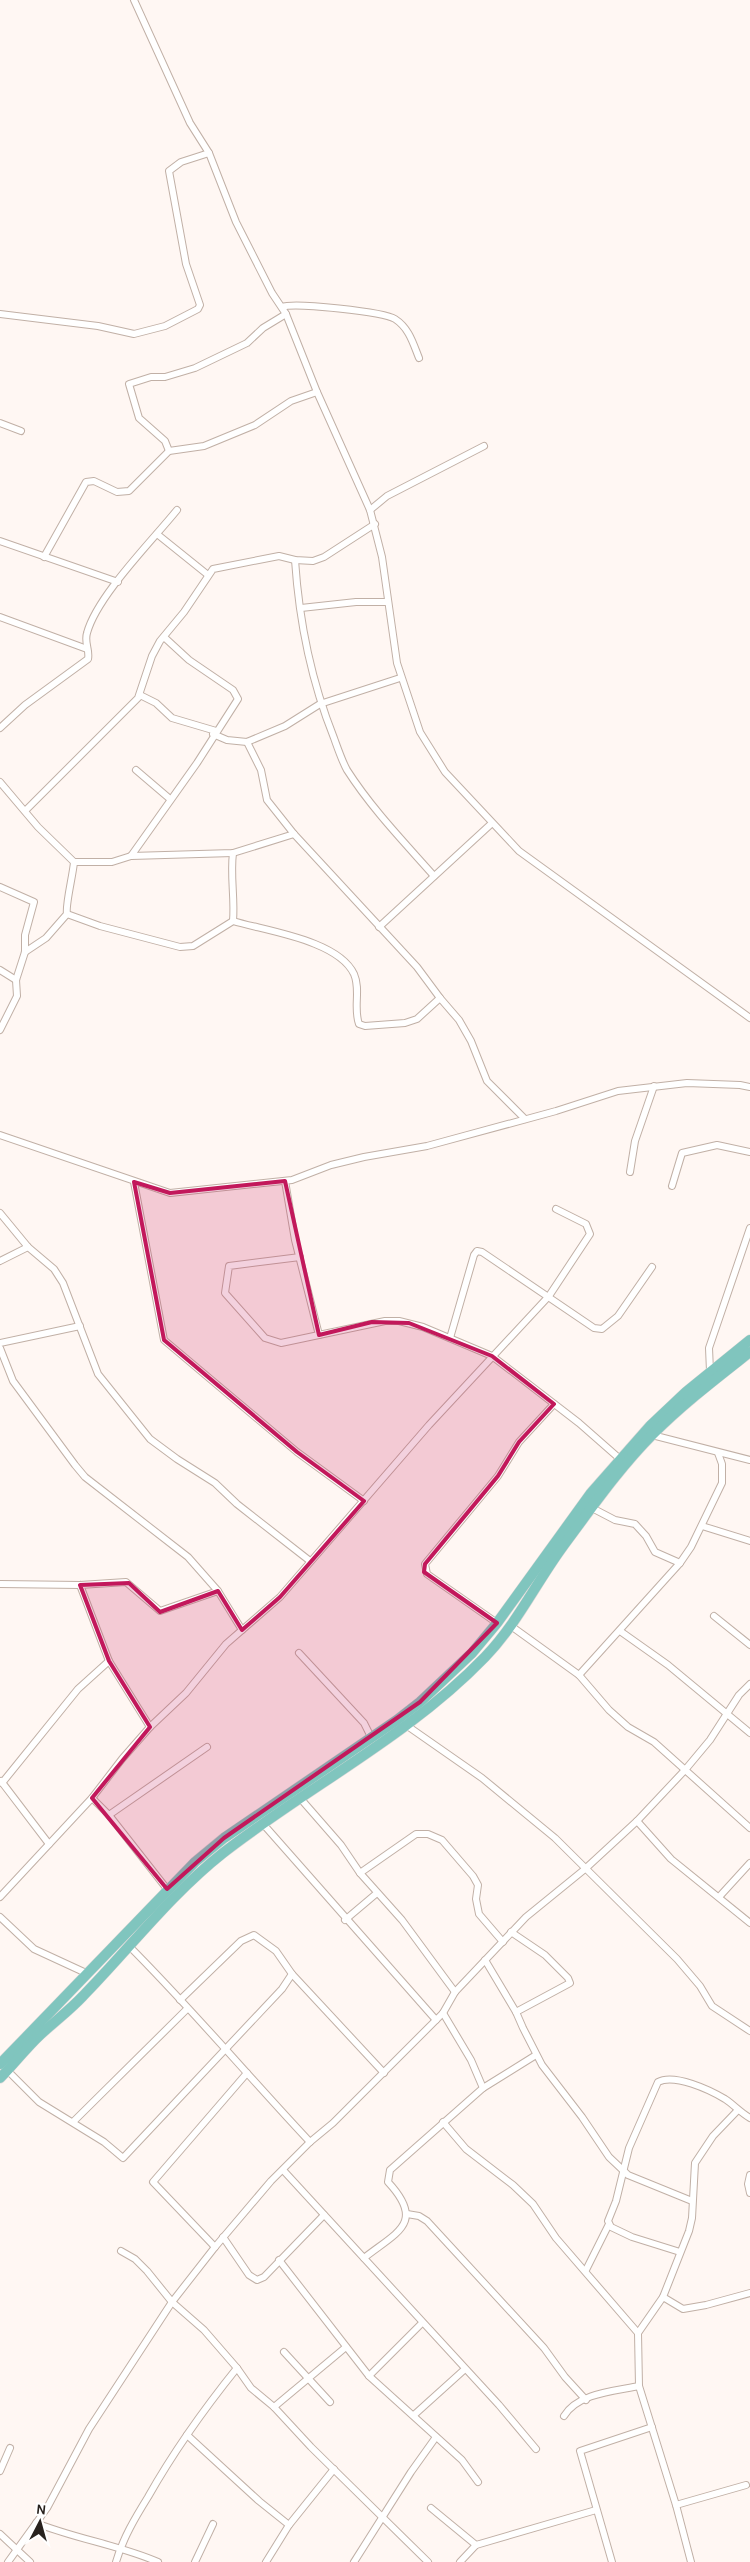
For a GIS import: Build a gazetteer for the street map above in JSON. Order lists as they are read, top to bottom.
{
  "north": "top"
}
